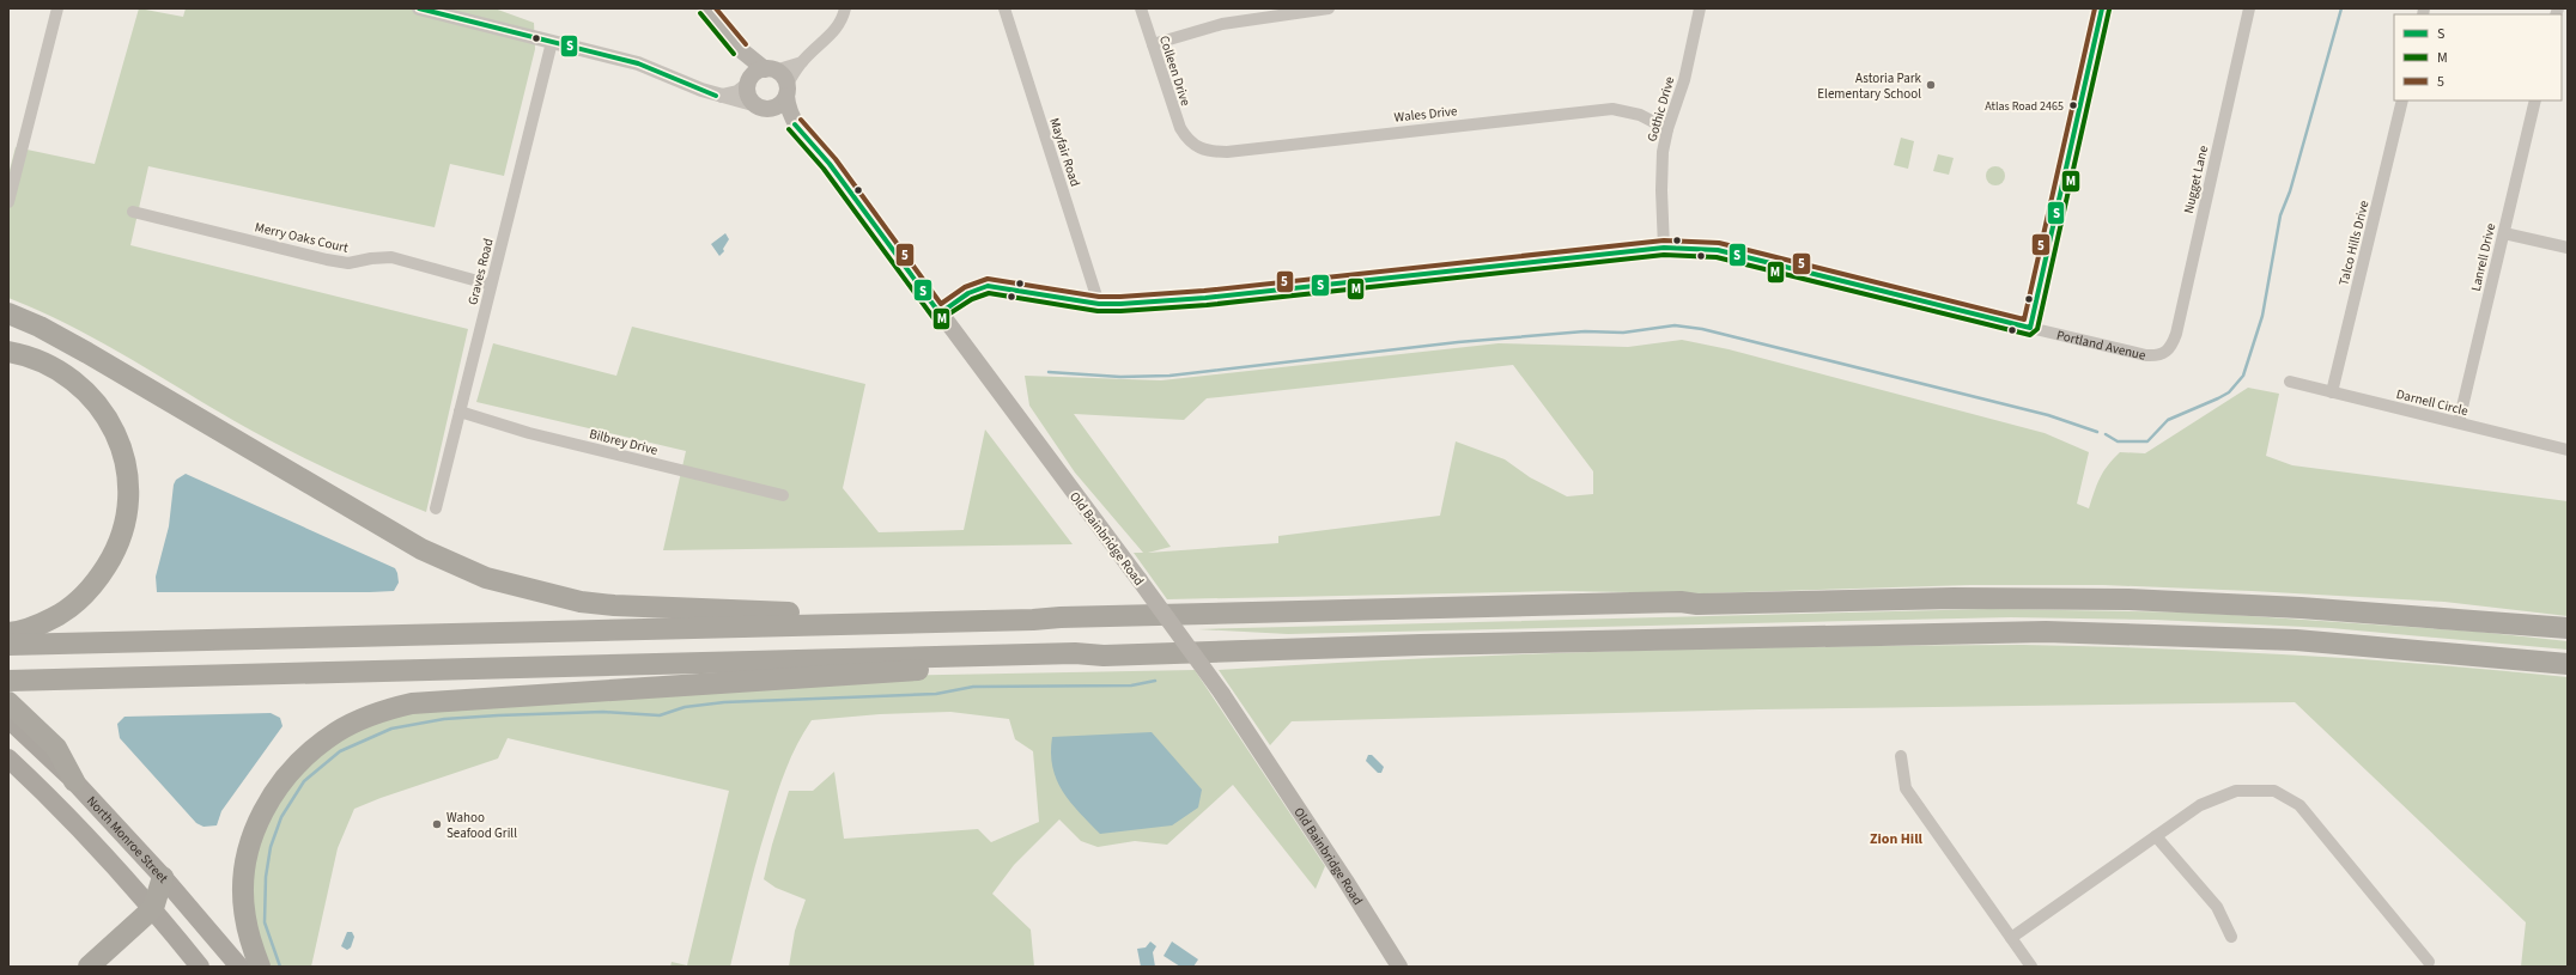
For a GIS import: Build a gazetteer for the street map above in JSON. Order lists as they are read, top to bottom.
{
  "streets": {
    "highway": ["North Monroe Street"],
    "main road": ["Old Bainbridge Road"],
    "street": [
      "Colleen Drive",
      "Gothic Drive",
      "Wales Drive",
      "Mayfair Road",
      "Nugget Lane",
      "Merry Oaks Court",
      "Talco Hills Drive",
      "Lanrell Drive",
      "Graves Road",
      "Portland Avenue",
      "Darnell Circle",
      "Bilbrey Drive"
    ]
  },
  "crossings": [
    ["Colleen Drive", "Wales Drive"],
    ["Gothic Drive", "Wales Drive"],
    ["Gothic Drive", "Portland Avenue"],
    ["Mayfair Road", "Portland Avenue"],
    ["Nugget Lane", "Portland Avenue"],
    ["Merry Oaks Court", "Graves Road"],
    ["Talco Hills Drive", "Darnell Circle"],
    ["Lanrell Drive", "Darnell Circle"],
    ["Graves Road", "Bilbrey Drive"],
    ["Portland Avenue", "Old Bainbridge Road"]
  ],
  "districts": ["Zion Hill"],
  "places": ["Astoria Park Elementary School", "Atlas Road 2465", "Wahoo Seafood Grill"],
  "lines": ["transit line S", "transit line 5", "transit line M"],
  "legend": ["S", "M", "5"]
}
